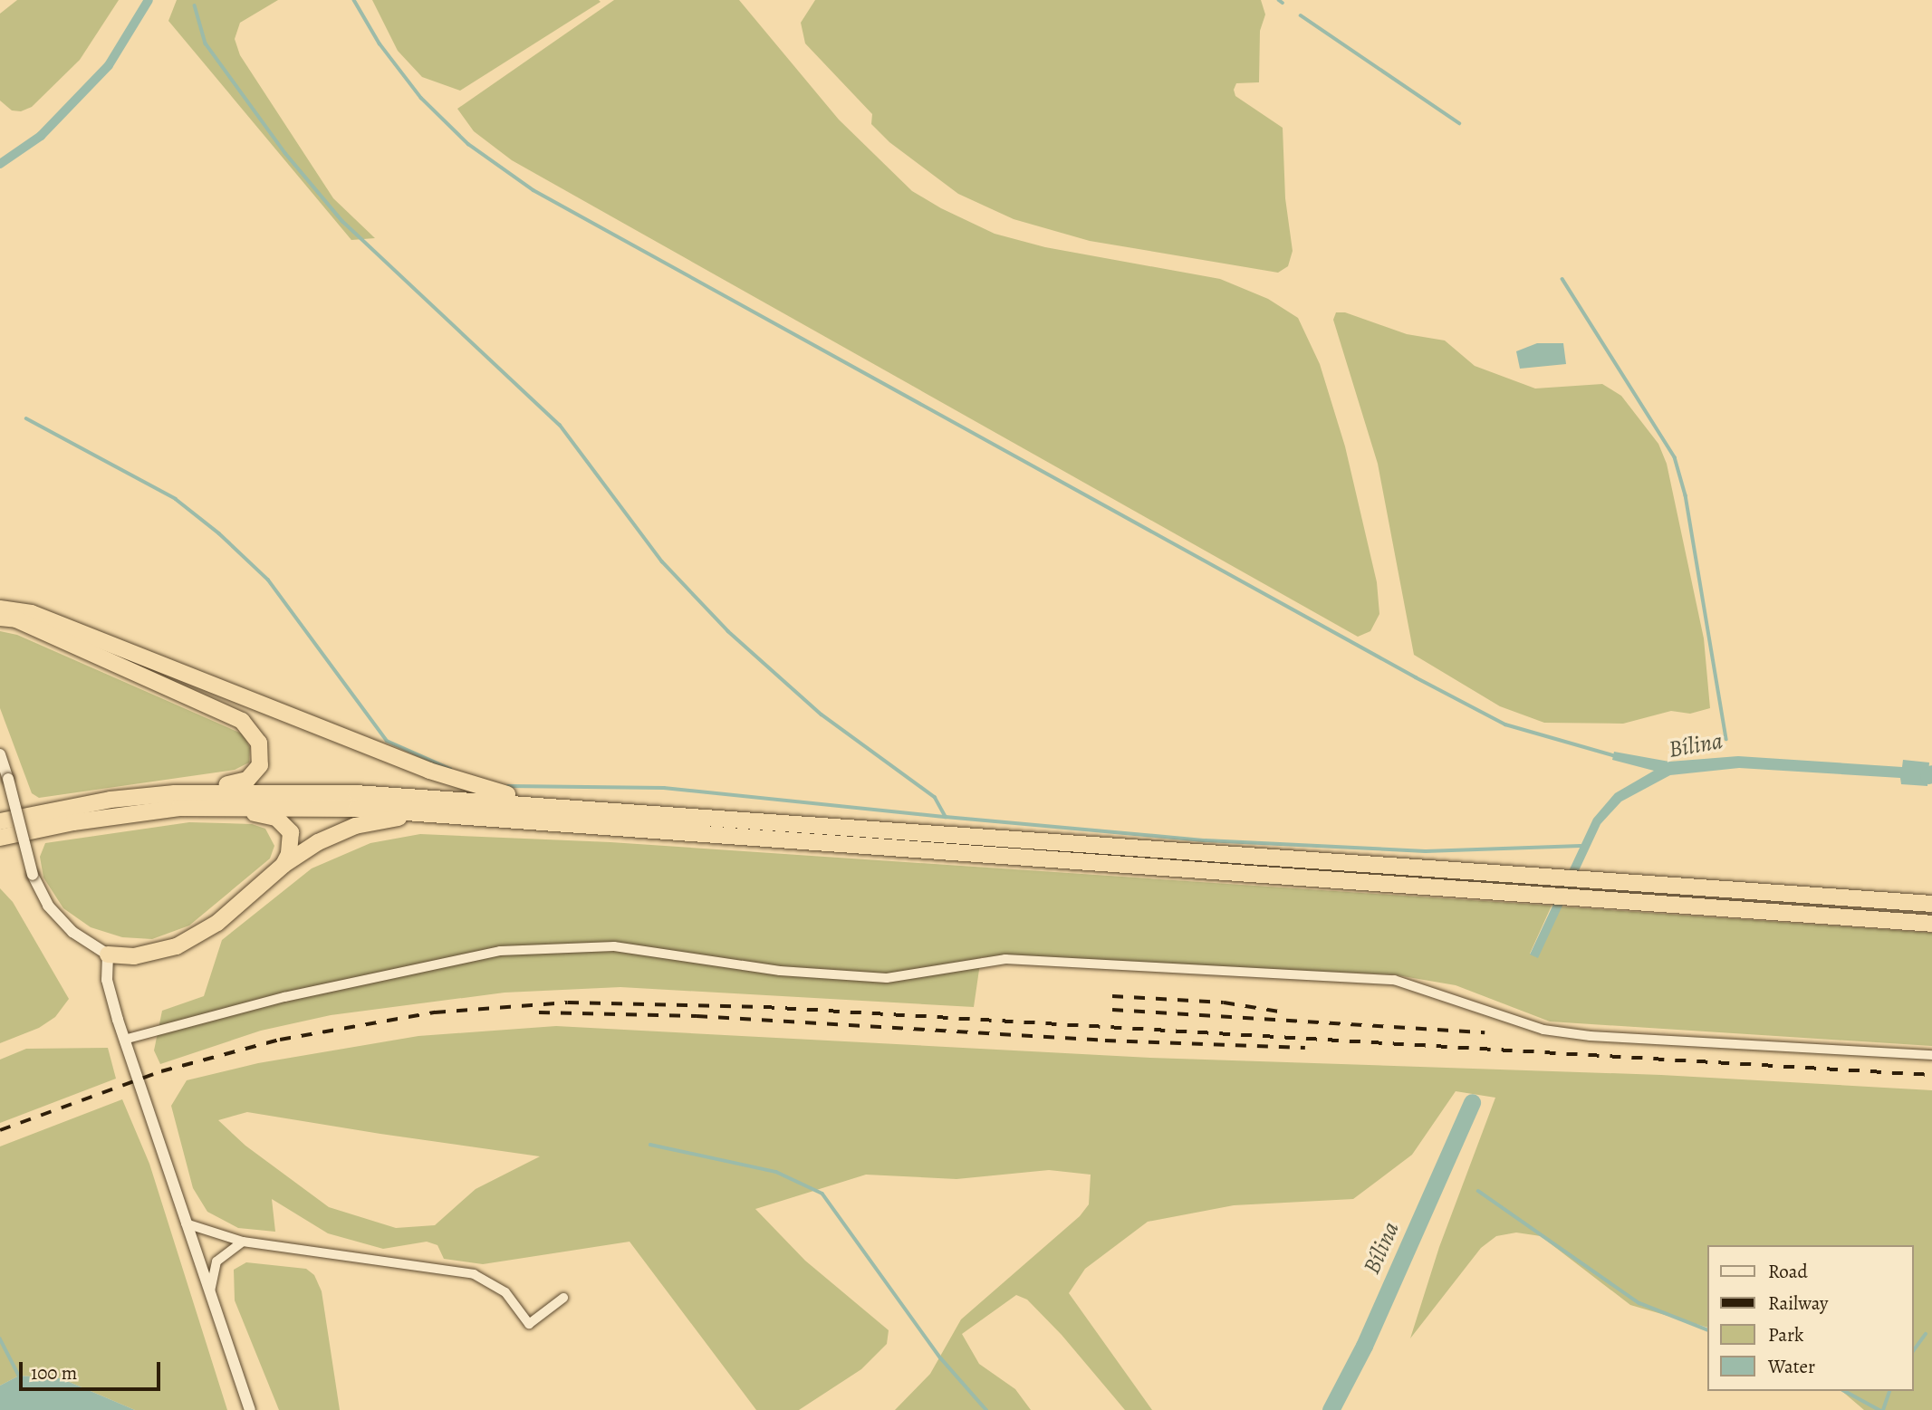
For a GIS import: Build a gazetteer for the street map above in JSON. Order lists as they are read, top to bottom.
{
  "water": ["Bílina"],
  "legend": [
    "Road",
    "Railway",
    "Park",
    "Water"
  ],
  "scale_bar": "100 m"
}
